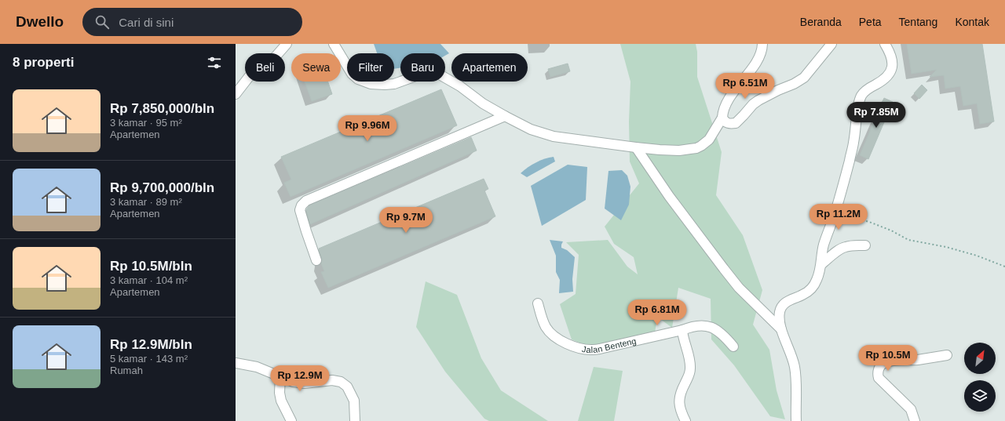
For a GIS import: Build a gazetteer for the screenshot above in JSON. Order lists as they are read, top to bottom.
{
  "streets": {
    "street": ["Jalan Benteng"]
  },
  "north": "top right",
  "page": {
    "header": "Dwello",
    "search": "Cari di sini",
    "nav": [
      "Beranda",
      "Peta",
      "Tentang",
      "Kontak"
    ],
    "heading": "8 properti",
    "chip": [
      "Beli",
      "Sewa",
      "Filter",
      "Baru",
      "Apartemen"
    ],
    "price": [
      "Rp 6.51M",
      "Rp 7.85M",
      "Rp 9.96M",
      "Rp 11.2M",
      "Rp 9.7M",
      "Rp 6.81M",
      "Rp 10.5M",
      "Rp 12.9M"
    ],
    "list": [
      {
        "name": "Rp 7,850,000/bln",
        "note": "3 kamar · 95 m² · Apartemen"
      },
      {
        "name": "Rp 9,700,000/bln",
        "note": "3 kamar · 89 m² · Apartemen"
      },
      {
        "name": "Rp 10.5M/bln",
        "note": "3 kamar · 104 m² · Apartemen"
      },
      {
        "name": "Rp 12.9M/bln",
        "note": "5 kamar · 143 m² · Rumah"
      }
    ]
  }
}
